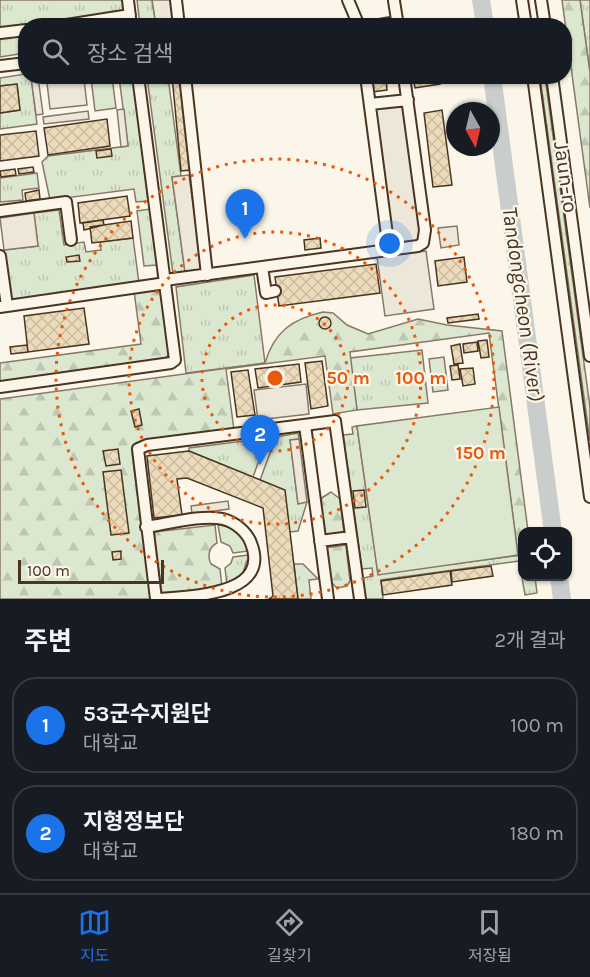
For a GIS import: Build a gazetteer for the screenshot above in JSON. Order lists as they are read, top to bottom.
{
  "streets": {
    "street": ["Jaun-ro"]
  },
  "water": ["Tandongcheon (River)"],
  "scale_bar": "100 m",
  "north": "bottom",
  "page": {
    "search": "장소 검색",
    "pins": ["1", "2"],
    "scale": "100 m",
    "heading": ["주변", "2개 결과"],
    "list": [
      {
        "mark": "1",
        "name": "53군수지원단",
        "note": "대학교",
        "value": "100 m"
      },
      {
        "mark": "2",
        "name": "지형정보단",
        "note": "대학교",
        "value": "180 m"
      }
    ],
    "nav": ["지도", "길찾기", "저장됨"]
  },
  "rings": ["50 m", "100 m", "150 m"]
}
